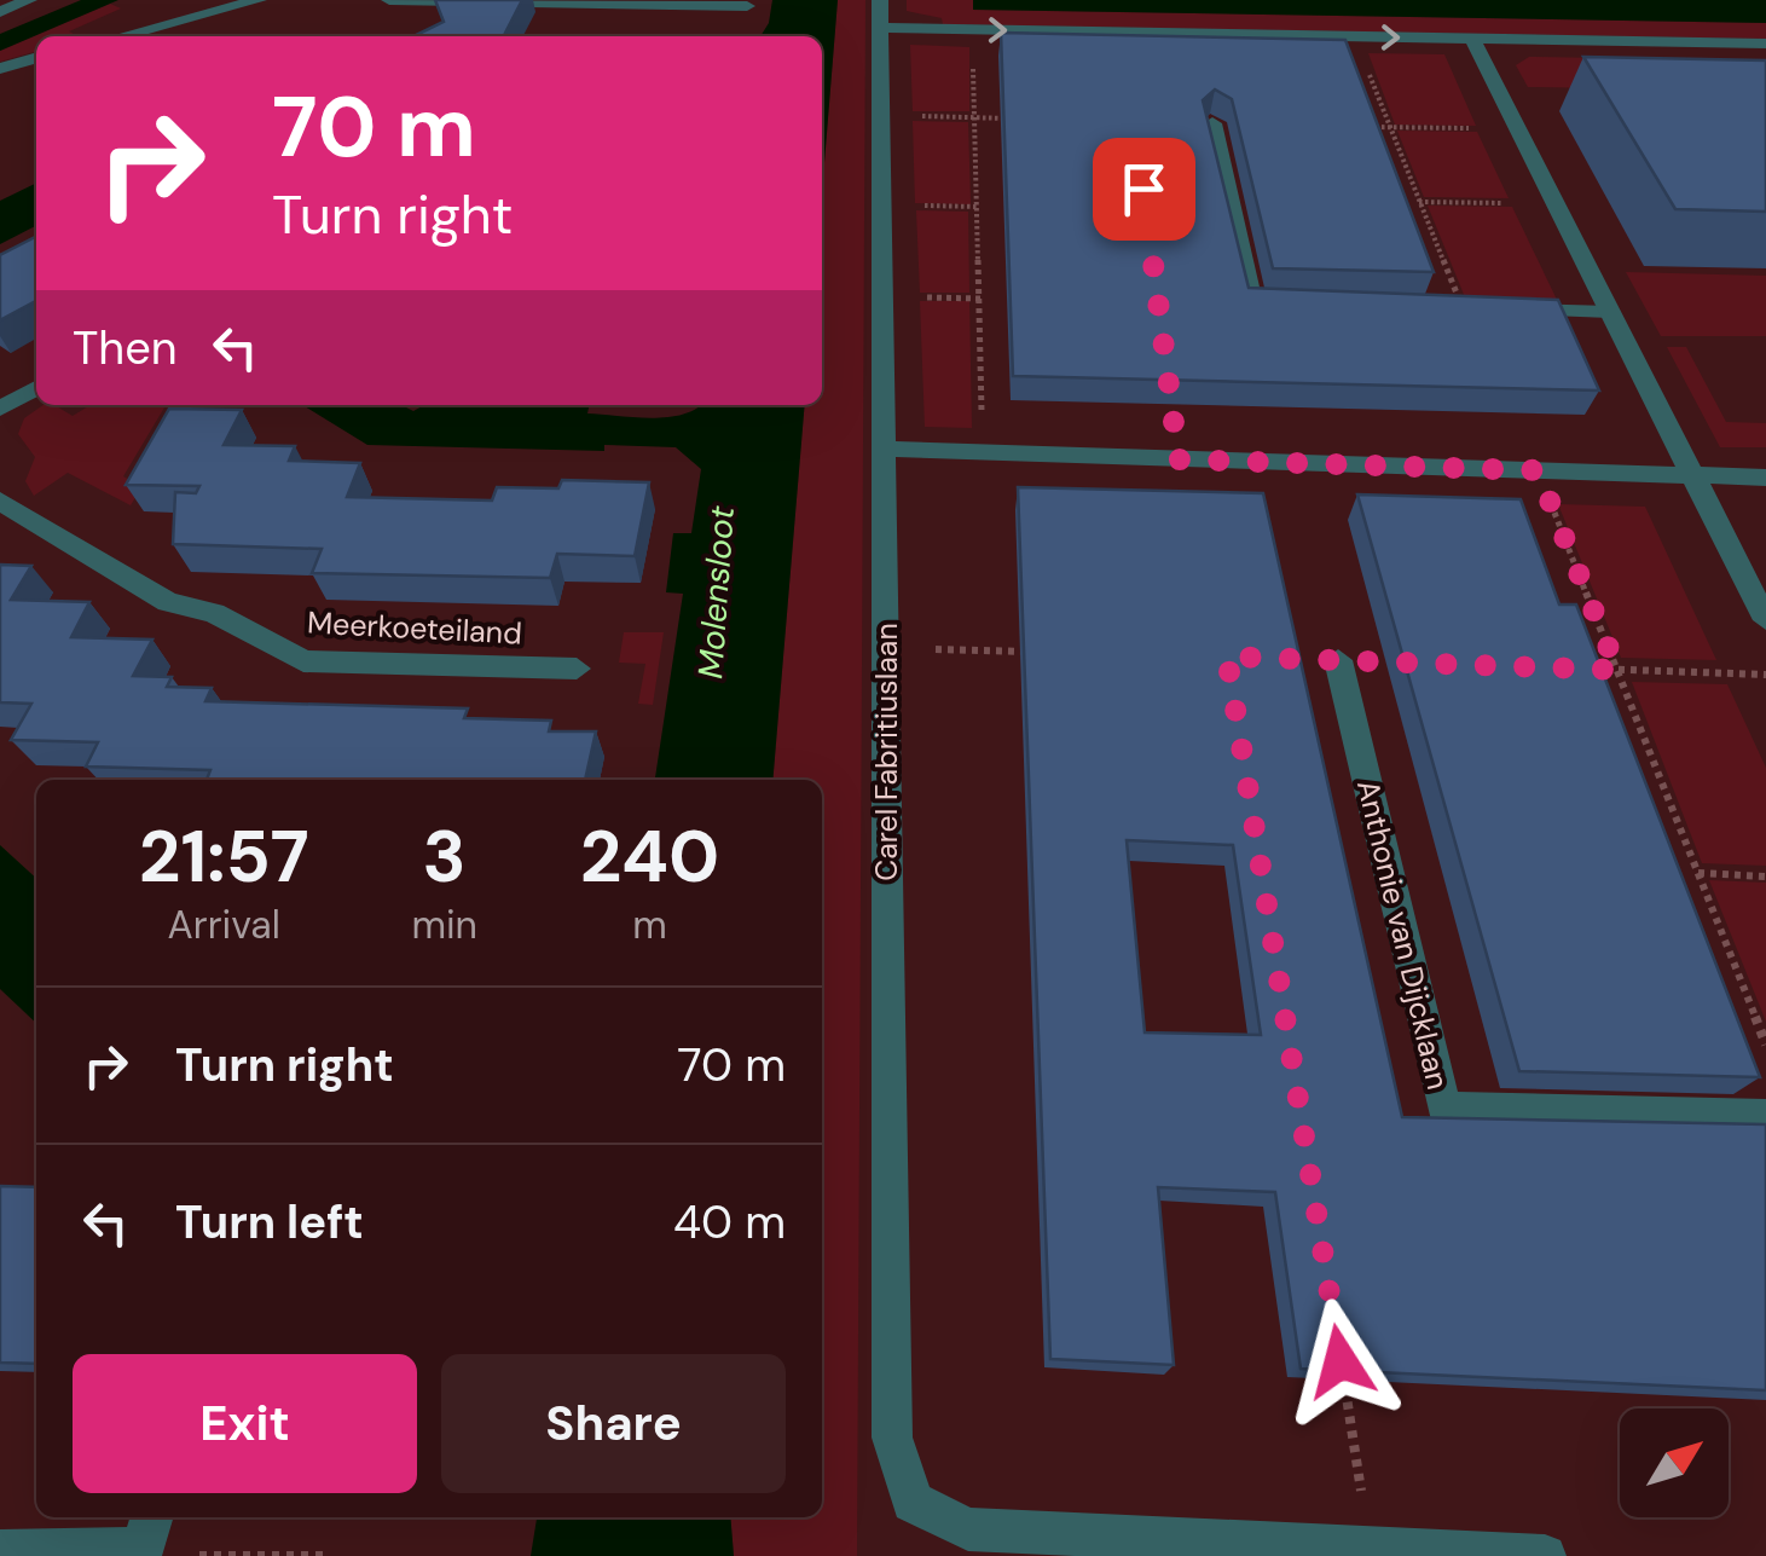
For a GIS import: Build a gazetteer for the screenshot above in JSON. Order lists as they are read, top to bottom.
{
  "streets": {
    "street": ["Meerkoeteiland", "Carel Fabritiuslaan", "Anthonie van Dijcklaan"]
  },
  "water": ["Molensloot"],
  "north": "top right",
  "page": {
    "turn": ["70 m", "Turn right"],
    "then": "Then",
    "eta": [
      "21:57",
      "Arrival",
      "3",
      "min",
      "240",
      "m"
    ],
    "list": [
      {
        "name": "Turn right",
        "value": "70 m"
      },
      {
        "name": "Turn left",
        "value": "40 m"
      }
    ],
    "buttons": ["Exit", "Share"]
  }
}
